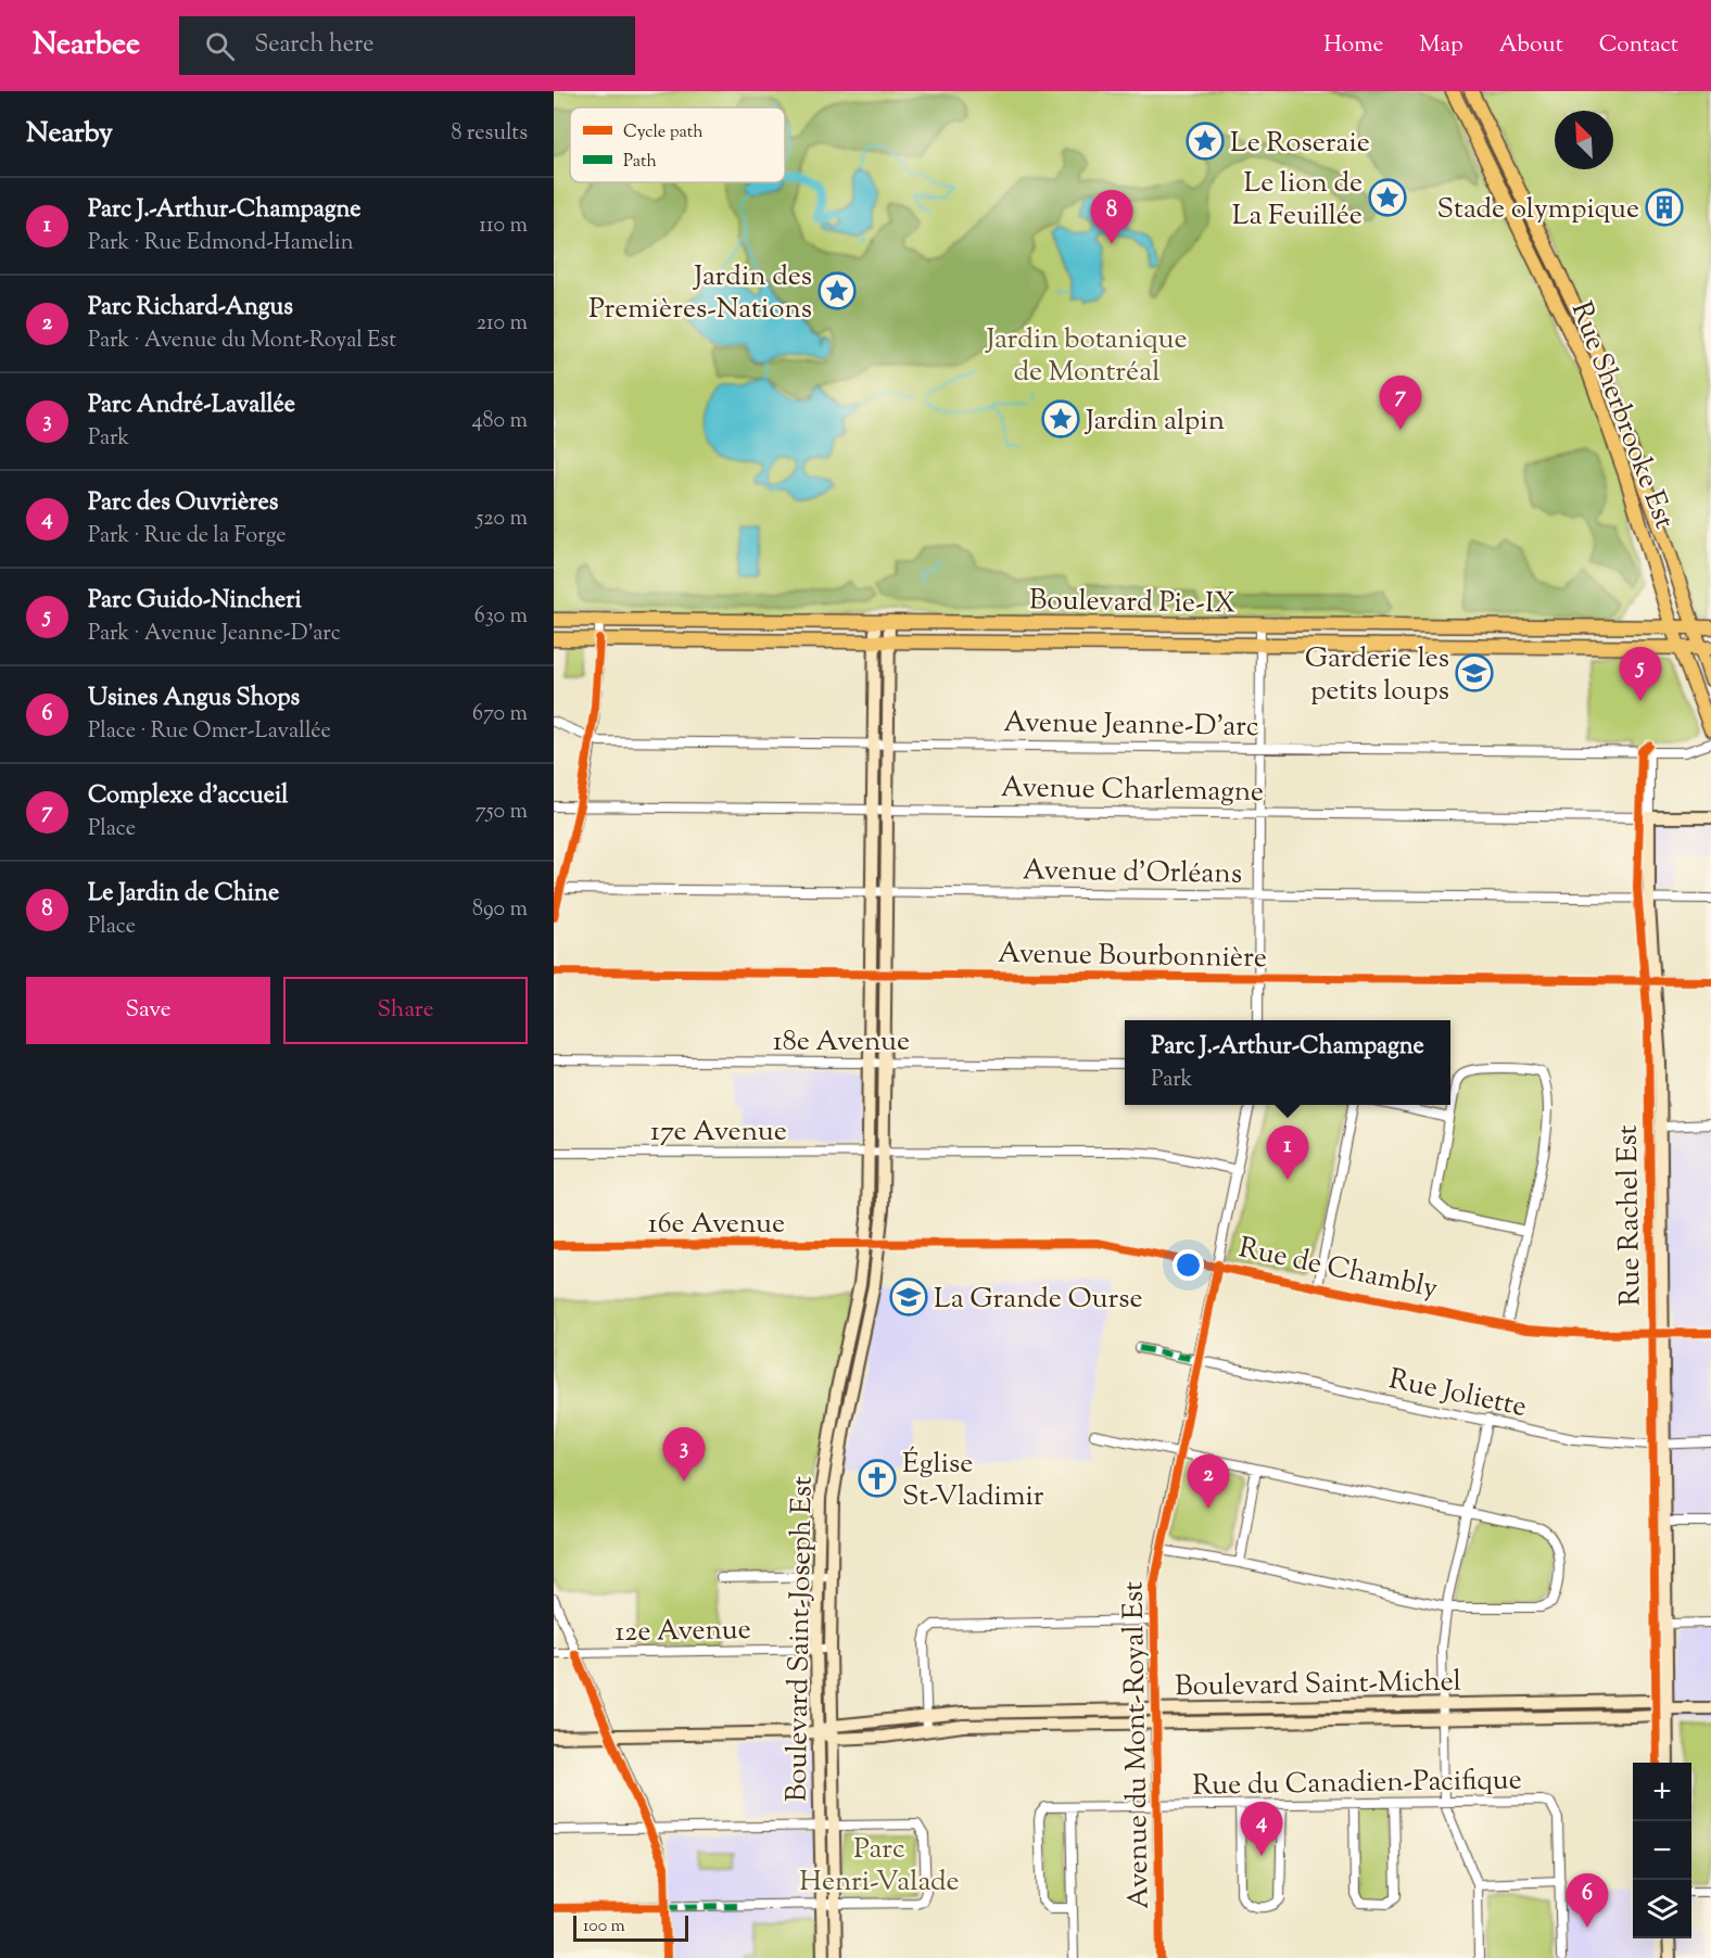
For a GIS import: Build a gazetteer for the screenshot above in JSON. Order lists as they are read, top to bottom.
{
  "streets": {
    "main road": [
      "Rue Sherbrooke Est",
      "Boulevard Pie-IX",
      "Avenue Charlemagne",
      "Rue Rachel Est",
      "Boulevard Saint-Joseph Est",
      "Boulevard Saint-Michel"
    ],
    "street": [
      "Avenue Jeanne-D'arc",
      "Avenue d'Orléans",
      "Avenue Bourbonnière",
      "18e Avenue",
      "17e Avenue",
      "16e Avenue",
      "Rue de Chambly",
      "Rue Joliette",
      "12e Avenue",
      "Avenue du Mont-Royal Est",
      "Rue du Canadien-Pacifique"
    ]
  },
  "crossings": [
    ["Rue Sherbrooke Est", "Boulevard Pie-IX"],
    ["Boulevard Pie-IX", "Boulevard Saint-Joseph Est"],
    ["Avenue Jeanne-D'arc", "Rue Rachel Est"],
    ["Avenue Jeanne-D'arc", "Boulevard Saint-Joseph Est"],
    ["Avenue Charlemagne", "Rue Rachel Est"],
    ["Avenue Charlemagne", "Boulevard Saint-Joseph Est"],
    ["Avenue d'Orléans", "Rue Rachel Est"],
    ["Avenue d'Orléans", "Boulevard Saint-Joseph Est"],
    ["Avenue Bourbonnière", "Rue Rachel Est"],
    ["Avenue Bourbonnière", "Boulevard Saint-Joseph Est"],
    ["18e Avenue", "Boulevard Saint-Joseph Est"],
    ["17e Avenue", "Boulevard Saint-Joseph Est"],
    ["17e Avenue", "Avenue du Mont-Royal Est"],
    ["Rue Rachel Est", "Rue de Chambly"],
    ["Rue Rachel Est", "Rue Joliette"],
    ["Rue Rachel Est", "Boulevard Saint-Michel"],
    ["16e Avenue", "Rue de Chambly"],
    ["16e Avenue", "Boulevard Saint-Joseph Est"],
    ["Rue de Chambly", "Boulevard Saint-Joseph Est"],
    ["Rue de Chambly", "Avenue du Mont-Royal Est"],
    ["Rue Joliette", "Avenue du Mont-Royal Est"],
    ["12e Avenue", "Boulevard Saint-Joseph Est"],
    ["Boulevard Saint-Joseph Est", "Boulevard Saint-Michel"],
    ["Boulevard Saint-Michel", "Avenue du Mont-Royal Est"],
    ["Avenue du Mont-Royal Est", "Rue du Canadien-Pacifique"]
  ],
  "parks": ["Jardin botanique de Montréal", "Parc Henri-Valade"],
  "places": {
    "place": [
      "Le Roseraie",
      "Le lion de La Feuillée",
      "Jardin des Premières-Nations",
      "Jardin alpin"
    ],
    "building": ["Stade olympique"],
    "school or university": ["Garderie les petits loups", "La Grande Ourse"],
    "church": ["Église St-Vladimir"]
  },
  "legend": ["Cycle path", "Path"],
  "scale_bar": "100 m",
  "north": "top left",
  "page": {
    "header": "Nearbee",
    "search": "Search here",
    "nav": [
      "Home",
      "Map",
      "About",
      "Contact"
    ],
    "heading": ["Nearby", "8 results"],
    "list": [
      {
        "mark": "1",
        "name": "Parc J.-Arthur-Champagne",
        "note": "Park · Rue Edmond-Hamelin",
        "value": "110 m"
      },
      {
        "mark": "2",
        "name": "Parc Richard-Angus",
        "note": "Park · Avenue du Mont-Royal Est",
        "value": "210 m"
      },
      {
        "mark": "3",
        "name": "Parc André-Lavallée",
        "note": "Park",
        "value": "480 m"
      },
      {
        "mark": "4",
        "name": "Parc des Ouvrières",
        "note": "Park · Rue de la Forge",
        "value": "520 m"
      },
      {
        "mark": "5",
        "name": "Parc Guido-Nincheri",
        "note": "Park · Avenue Jeanne-D'arc",
        "value": "630 m"
      },
      {
        "mark": "6",
        "name": "Usines Angus Shops",
        "note": "Place · Rue Omer-Lavallée",
        "value": "670 m"
      },
      {
        "mark": "7",
        "name": "Complexe d'accueil",
        "note": "Place",
        "value": "750 m"
      },
      {
        "mark": "8",
        "name": "Le Jardin de Chine",
        "note": "Place",
        "value": "890 m"
      }
    ],
    "pins": [
      "8",
      "7",
      "5",
      "1",
      "3",
      "2",
      "4",
      "6"
    ],
    "buttons": ["Save", "Share"],
    "popup": ["Parc J.-Arthur-Champagne", "Park"],
    "map_buttons": ["+", "−"],
    "scale": "100 m"
  }
}
